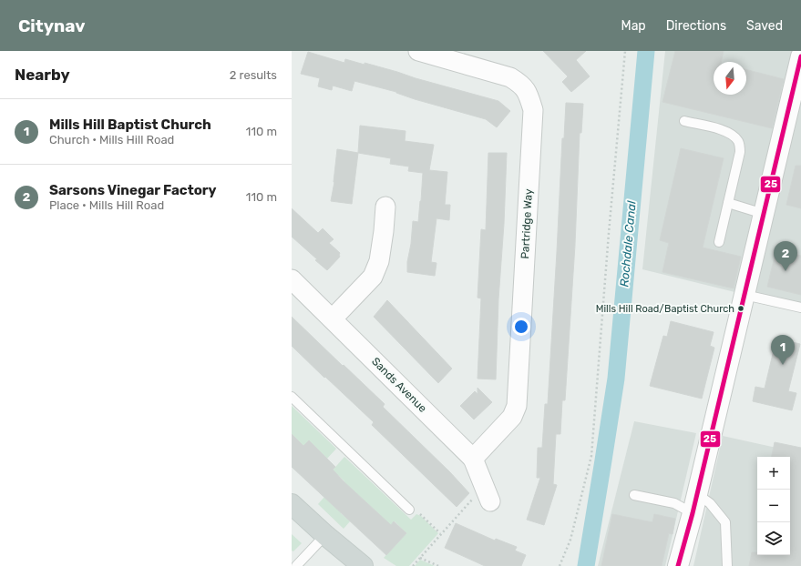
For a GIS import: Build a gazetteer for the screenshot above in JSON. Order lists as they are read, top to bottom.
{
  "streets": {
    "street": ["Partridge Way", "Sands Avenue"]
  },
  "crossings": [
    ["Partridge Way", "Sands Avenue"]
  ],
  "water": ["Rochdale Canal"],
  "places": ["Mills Hill Road/Baptist Church"],
  "lines": ["transit line 25"],
  "north": "bottom",
  "page": {
    "header": "Citynav",
    "nav": ["Map", "Directions", "Saved"],
    "heading": ["Nearby", "2 results"],
    "list": [
      {
        "mark": "1",
        "name": "Mills Hill Baptist Church",
        "note": "Church · Mills Hill Road",
        "value": "110 m"
      },
      {
        "mark": "2",
        "name": "Sarsons Vinegar Factory",
        "note": "Place · Mills Hill Road",
        "value": "110 m"
      }
    ],
    "pins": ["2", "1"],
    "map_buttons": ["+", "−"]
  }
}
